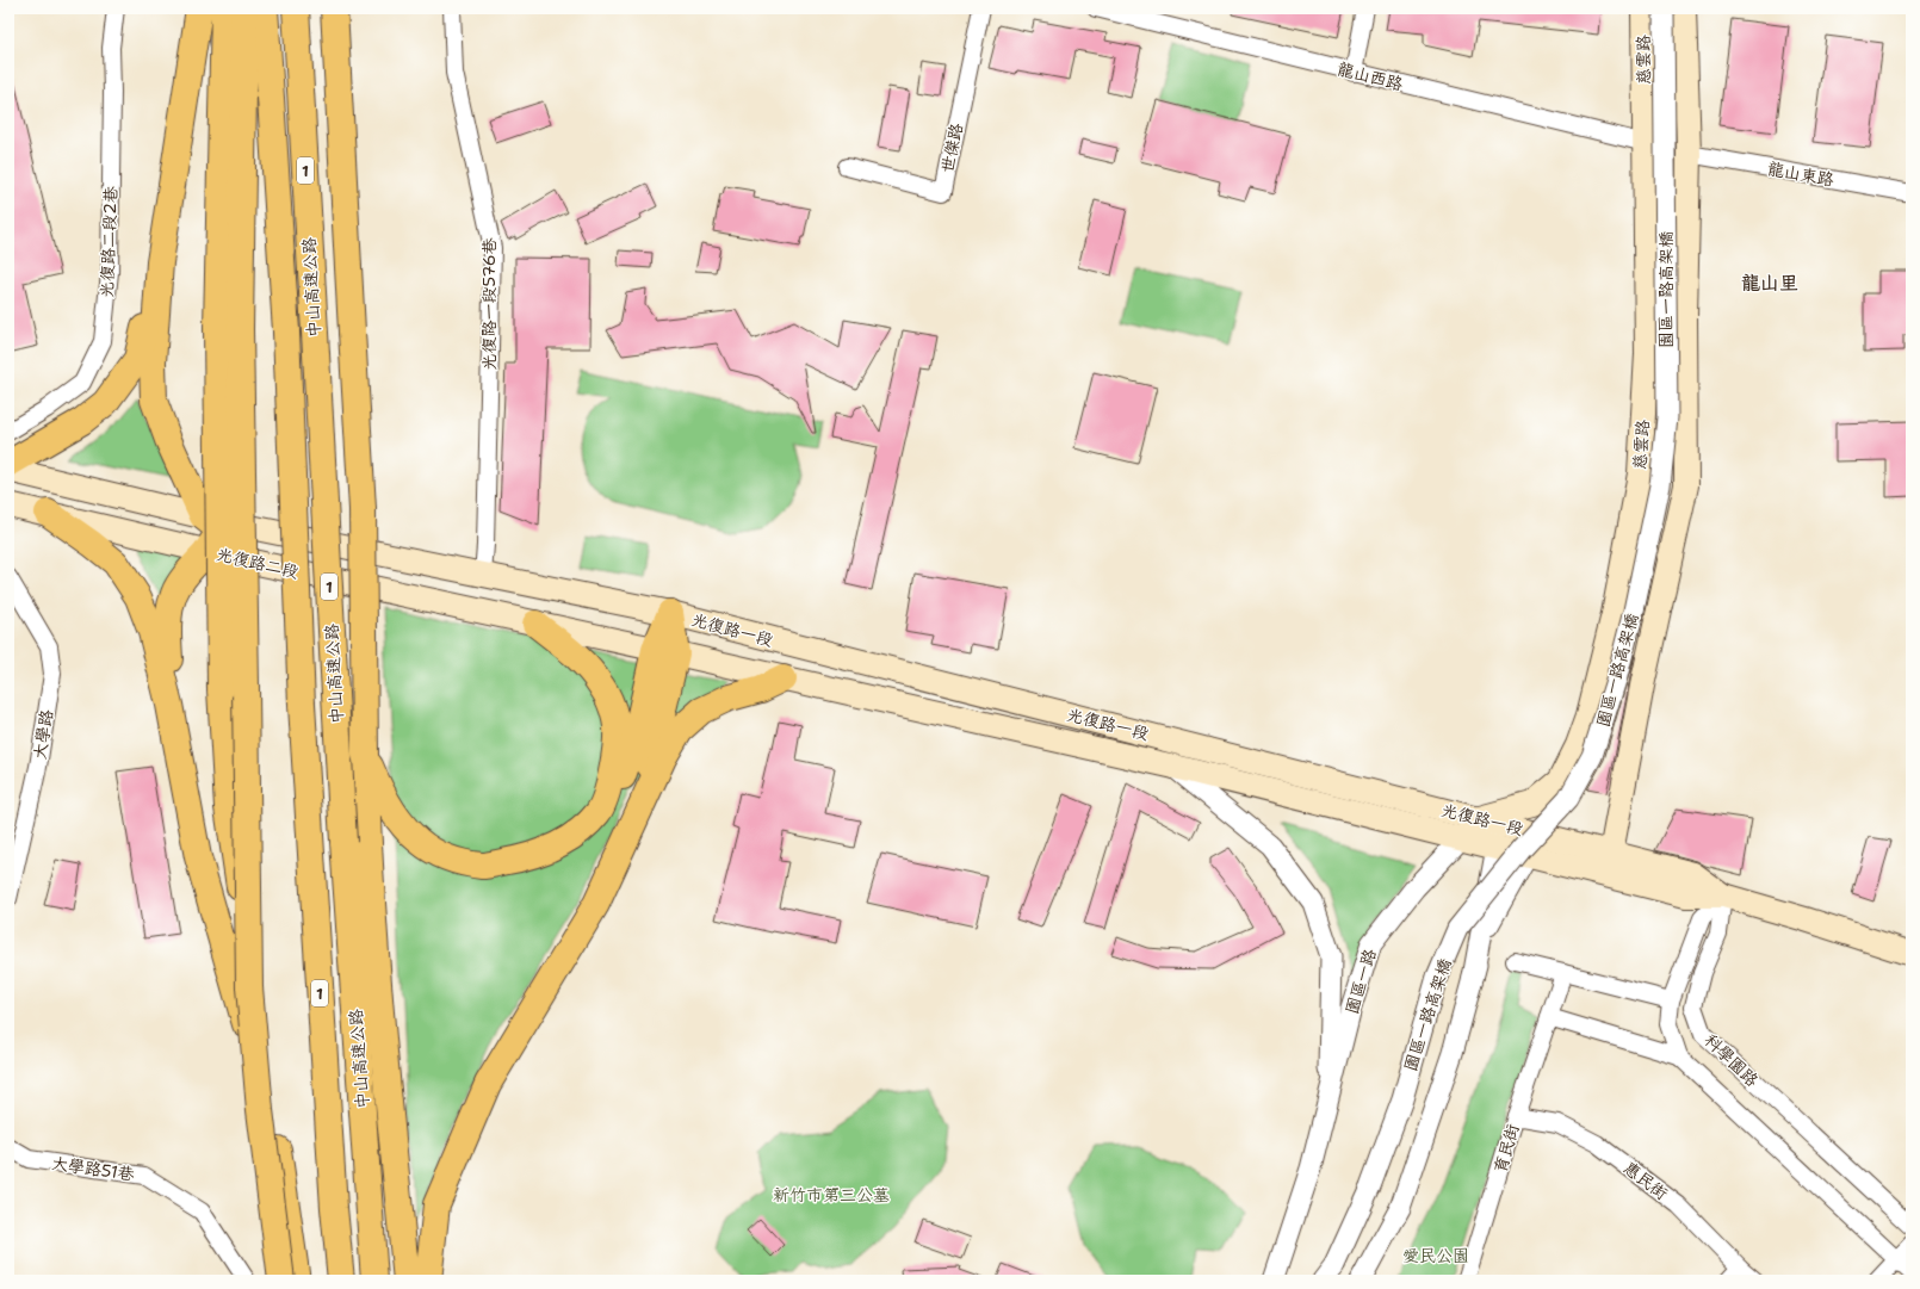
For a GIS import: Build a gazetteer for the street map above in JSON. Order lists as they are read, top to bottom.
{
  "streets": {
    "highway": ["1", "中山高速公路"],
    "main road": ["慈雲路", "光復路二段", "光復路一段"],
    "street": [
      "龍山西路",
      "世傑路",
      "龍山東路",
      "光復路二段2巷",
      "園區一路高架橋",
      "光復路一段576巷",
      "大學路",
      "園區一路",
      "科學園路",
      "育民街",
      "大學路51巷",
      "惠民街"
    ]
  },
  "crossings": [
    ["慈雲路", "龍山西路"],
    ["慈雲路", "光復路一段"],
    ["慈雲路", "園區一路"],
    ["光復路一段576巷", "光復路二段"],
    ["光復路一段576巷", "光復路一段"],
    ["光復路二段", "光復路一段"],
    ["光復路一段", "園區一路"],
    ["光復路一段", "科學園路"],
    ["科學園路", "育民街"],
    ["育民街", "惠民街"]
  ],
  "districts": ["龍山里"],
  "parks": ["新竹市第三公墓", "愛民公園"]
}
